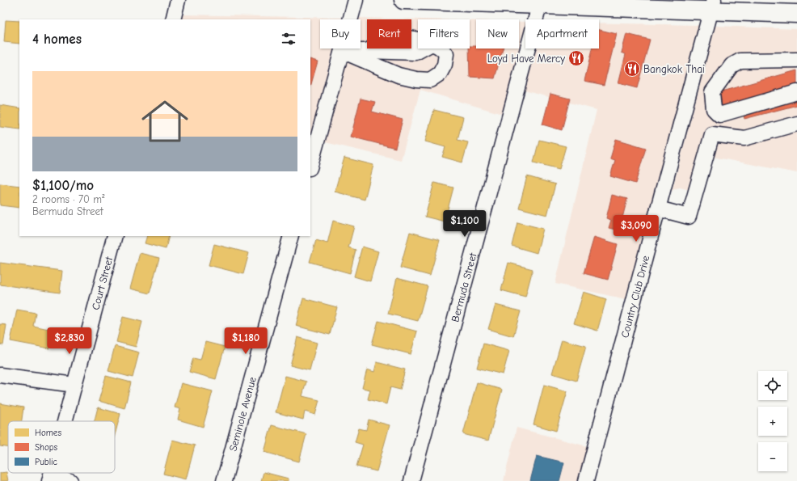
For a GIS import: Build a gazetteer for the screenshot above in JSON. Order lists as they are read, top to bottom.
{
  "streets": {
    "street": [
      "Court Street",
      "Bermuda Street",
      "Country Club Drive",
      "Seminole Avenue"
    ]
  },
  "places": {
    "restaurant": ["Loyd Have Mercy", "Bangkok Thai"]
  },
  "legend": ["Homes", "Shops", "Public"],
  "page": {
    "chip": [
      "Buy",
      "Rent",
      "Filters",
      "New",
      "Apartment"
    ],
    "heading": "4 homes",
    "list": [
      {
        "name": "$1,100/mo",
        "note": "2 rooms · 70 m² · Bermuda Street"
      }
    ],
    "price": [
      "$1,100",
      "$3,090",
      "$2,830",
      "$1,180"
    ],
    "map_buttons": ["+", "−"]
  }
}
